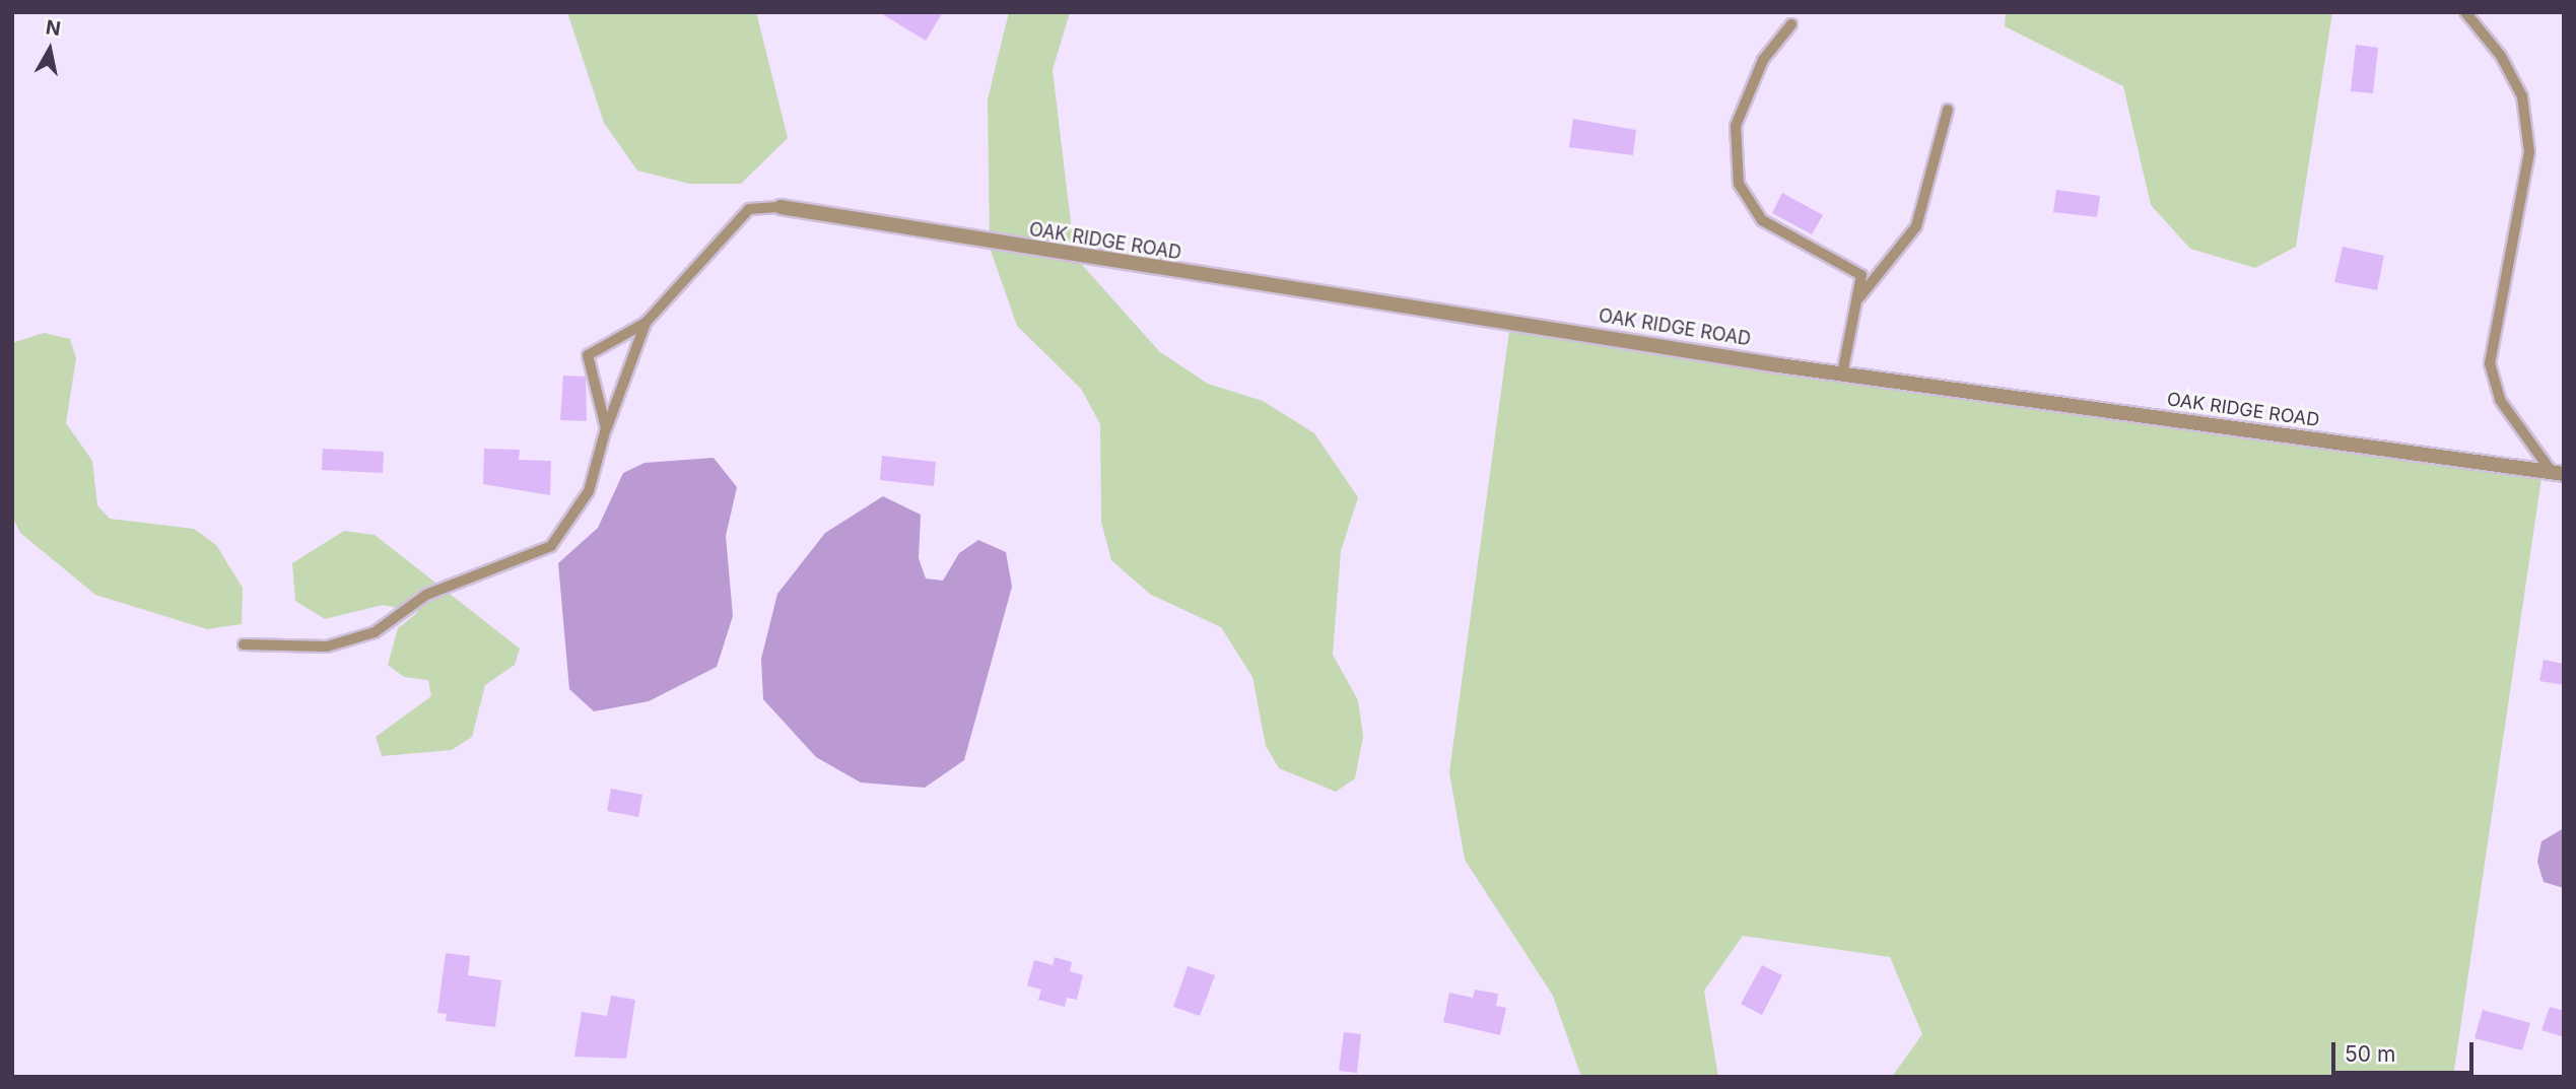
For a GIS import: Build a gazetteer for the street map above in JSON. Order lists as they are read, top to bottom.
{
  "streets": {
    "street": ["OAK RIDGE ROAD"]
  },
  "scale_bar": "50 m",
  "north": "top"
}
